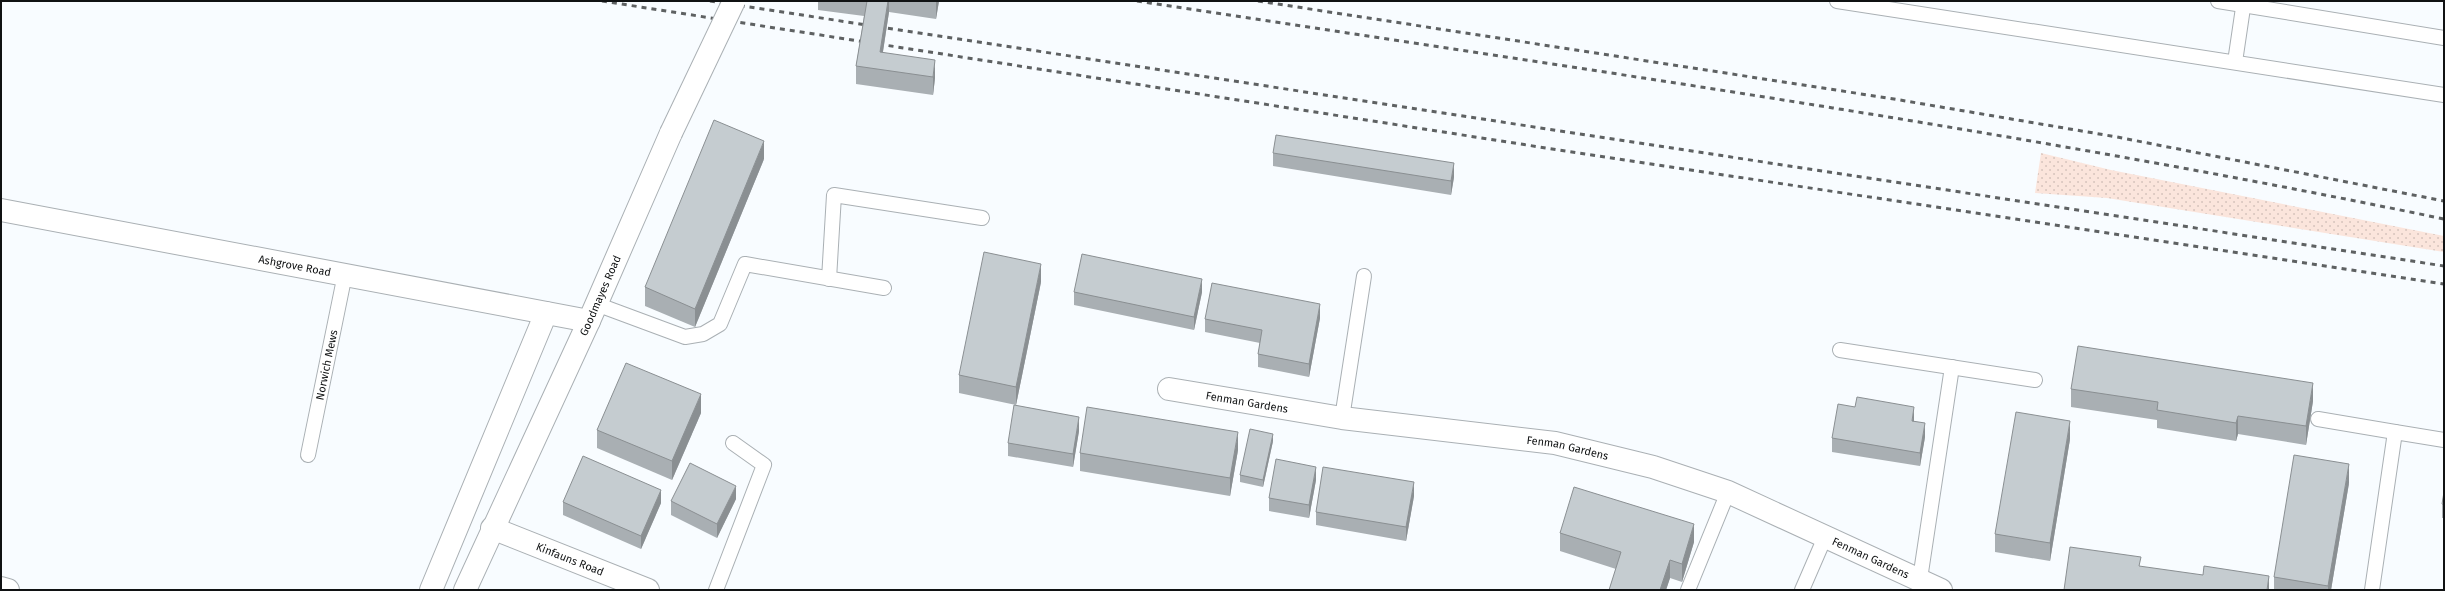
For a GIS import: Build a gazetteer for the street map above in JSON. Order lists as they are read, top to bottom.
{
  "streets": {
    "street": [
      "Ashgrove Road",
      "Goodmayes Road",
      "Fenman Gardens",
      "Kinfauns Road"
    ],
    "lane": ["Norwich Mews"]
  },
  "crossings": [
    ["Ashgrove Road", "Goodmayes Road"],
    ["Ashgrove Road", "Norwich Mews"],
    ["Goodmayes Road", "Kinfauns Road"]
  ]
}
